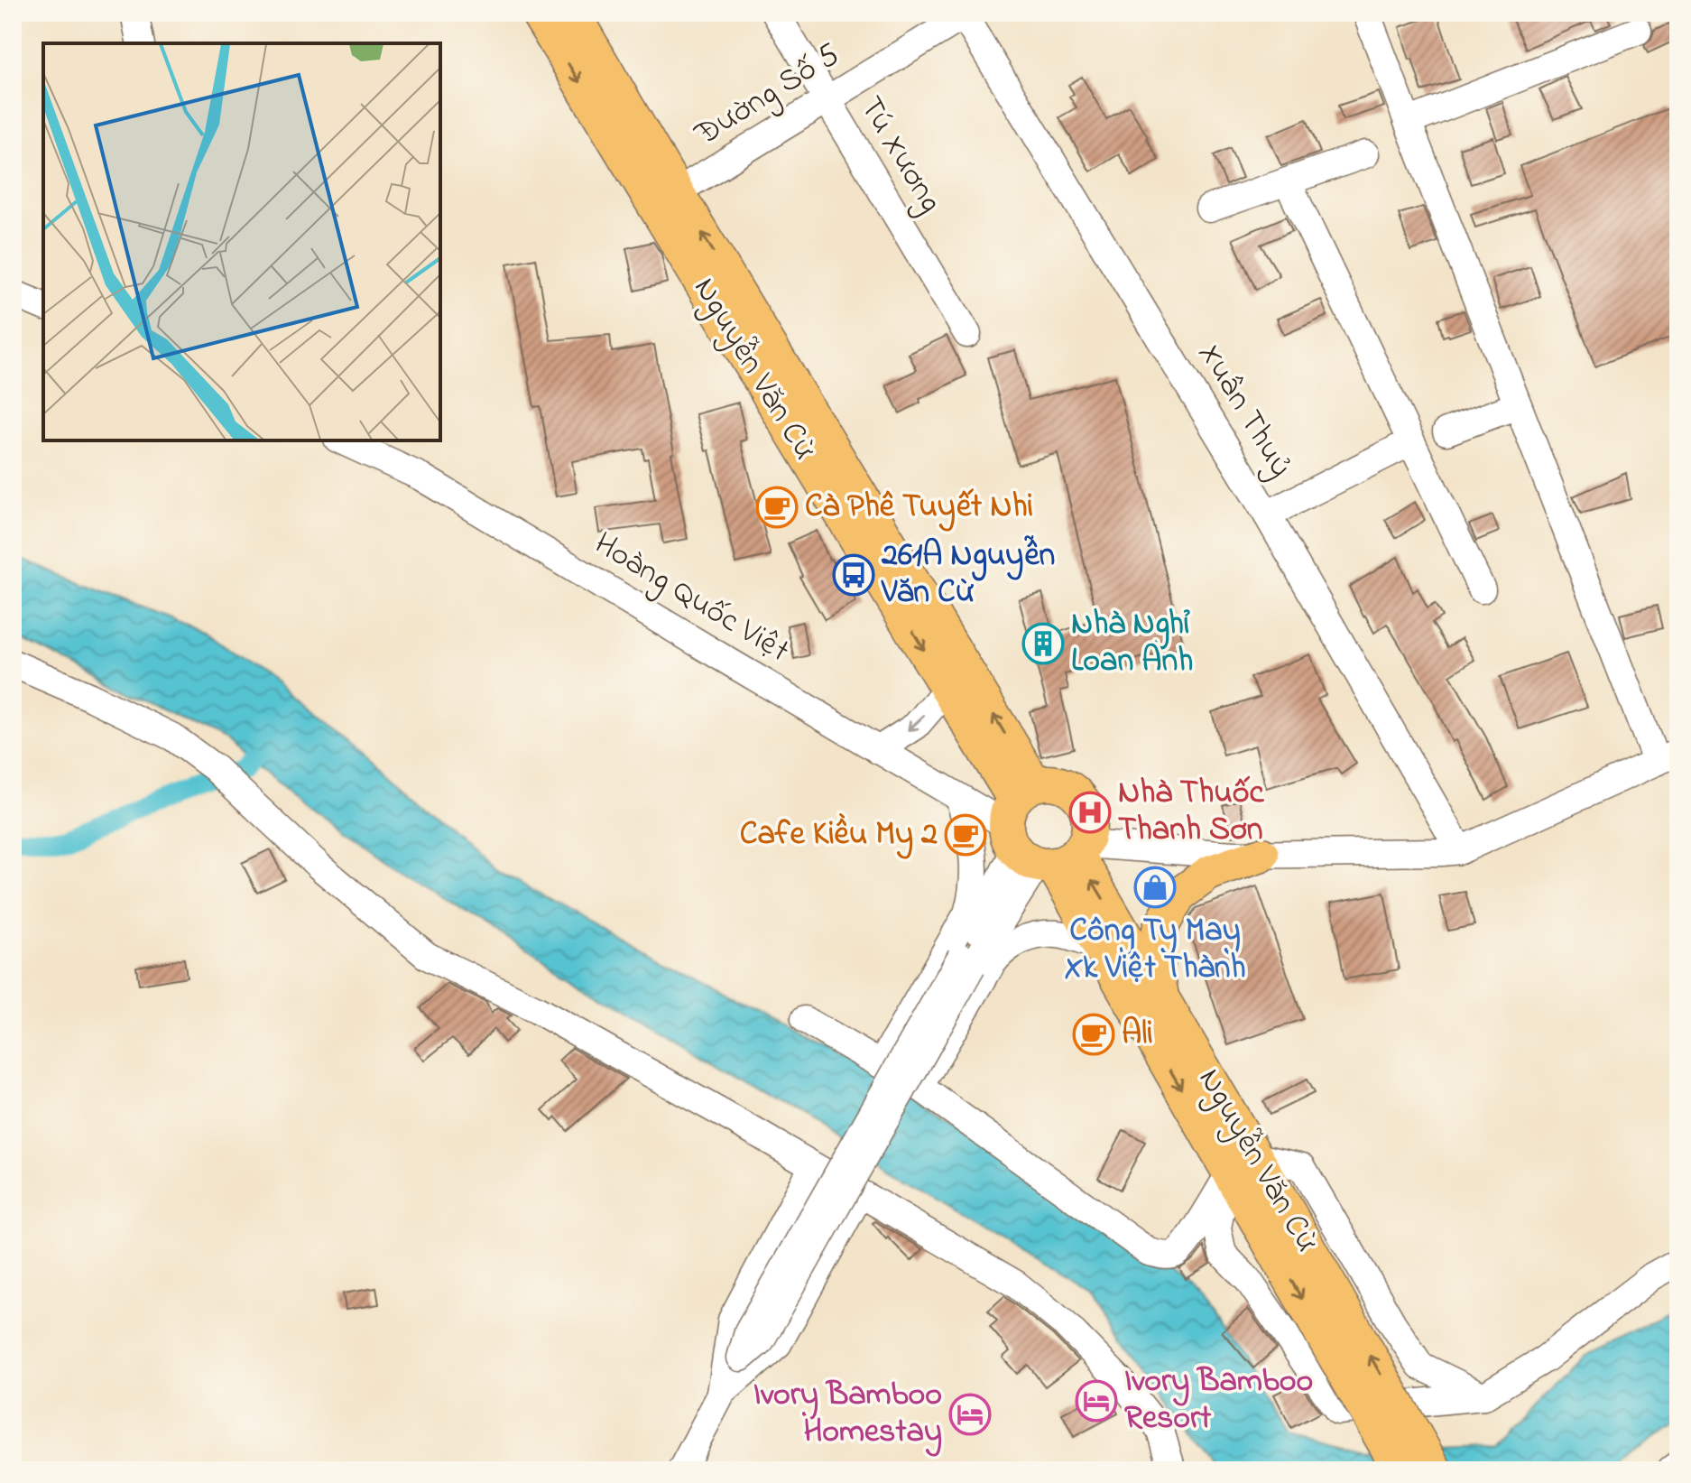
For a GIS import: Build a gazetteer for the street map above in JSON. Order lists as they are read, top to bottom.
{
  "streets": {
    "main road": ["Nguyễn Văn Cừ"],
    "street": [
      "Đường Số 5",
      "Tú Xương",
      "Xuân Thuỷ",
      "Hoàng Quốc Việt"
    ]
  },
  "crossings": [
    ["Đường Số 5", "Tú Xương"],
    ["Đường Số 5", "Nguyễn Văn Cừ"],
    ["Đường Số 5", "Xuân Thuỷ"],
    ["Nguyễn Văn Cừ", "Hoàng Quốc Việt"],
    ["Xuân Thuỷ", "Hoàng Quốc Việt"]
  ],
  "places": {
    "cafe": ["Cà Phê Tuyết Nhi", "Cafe Kiều My 2", "Ali"],
    "bus stop": ["261A Nguyễn Văn Cừ"],
    "building": ["Nhà Nghỉ Loan Anh"],
    "hospital": ["Nhà Thuốc Thanh Sơn"],
    "shop": ["Công Ty May Xk Việt Thành"],
    "hotel": ["Ivory Bamboo Resort", "Ivory Bamboo Homestay"]
  }
}
